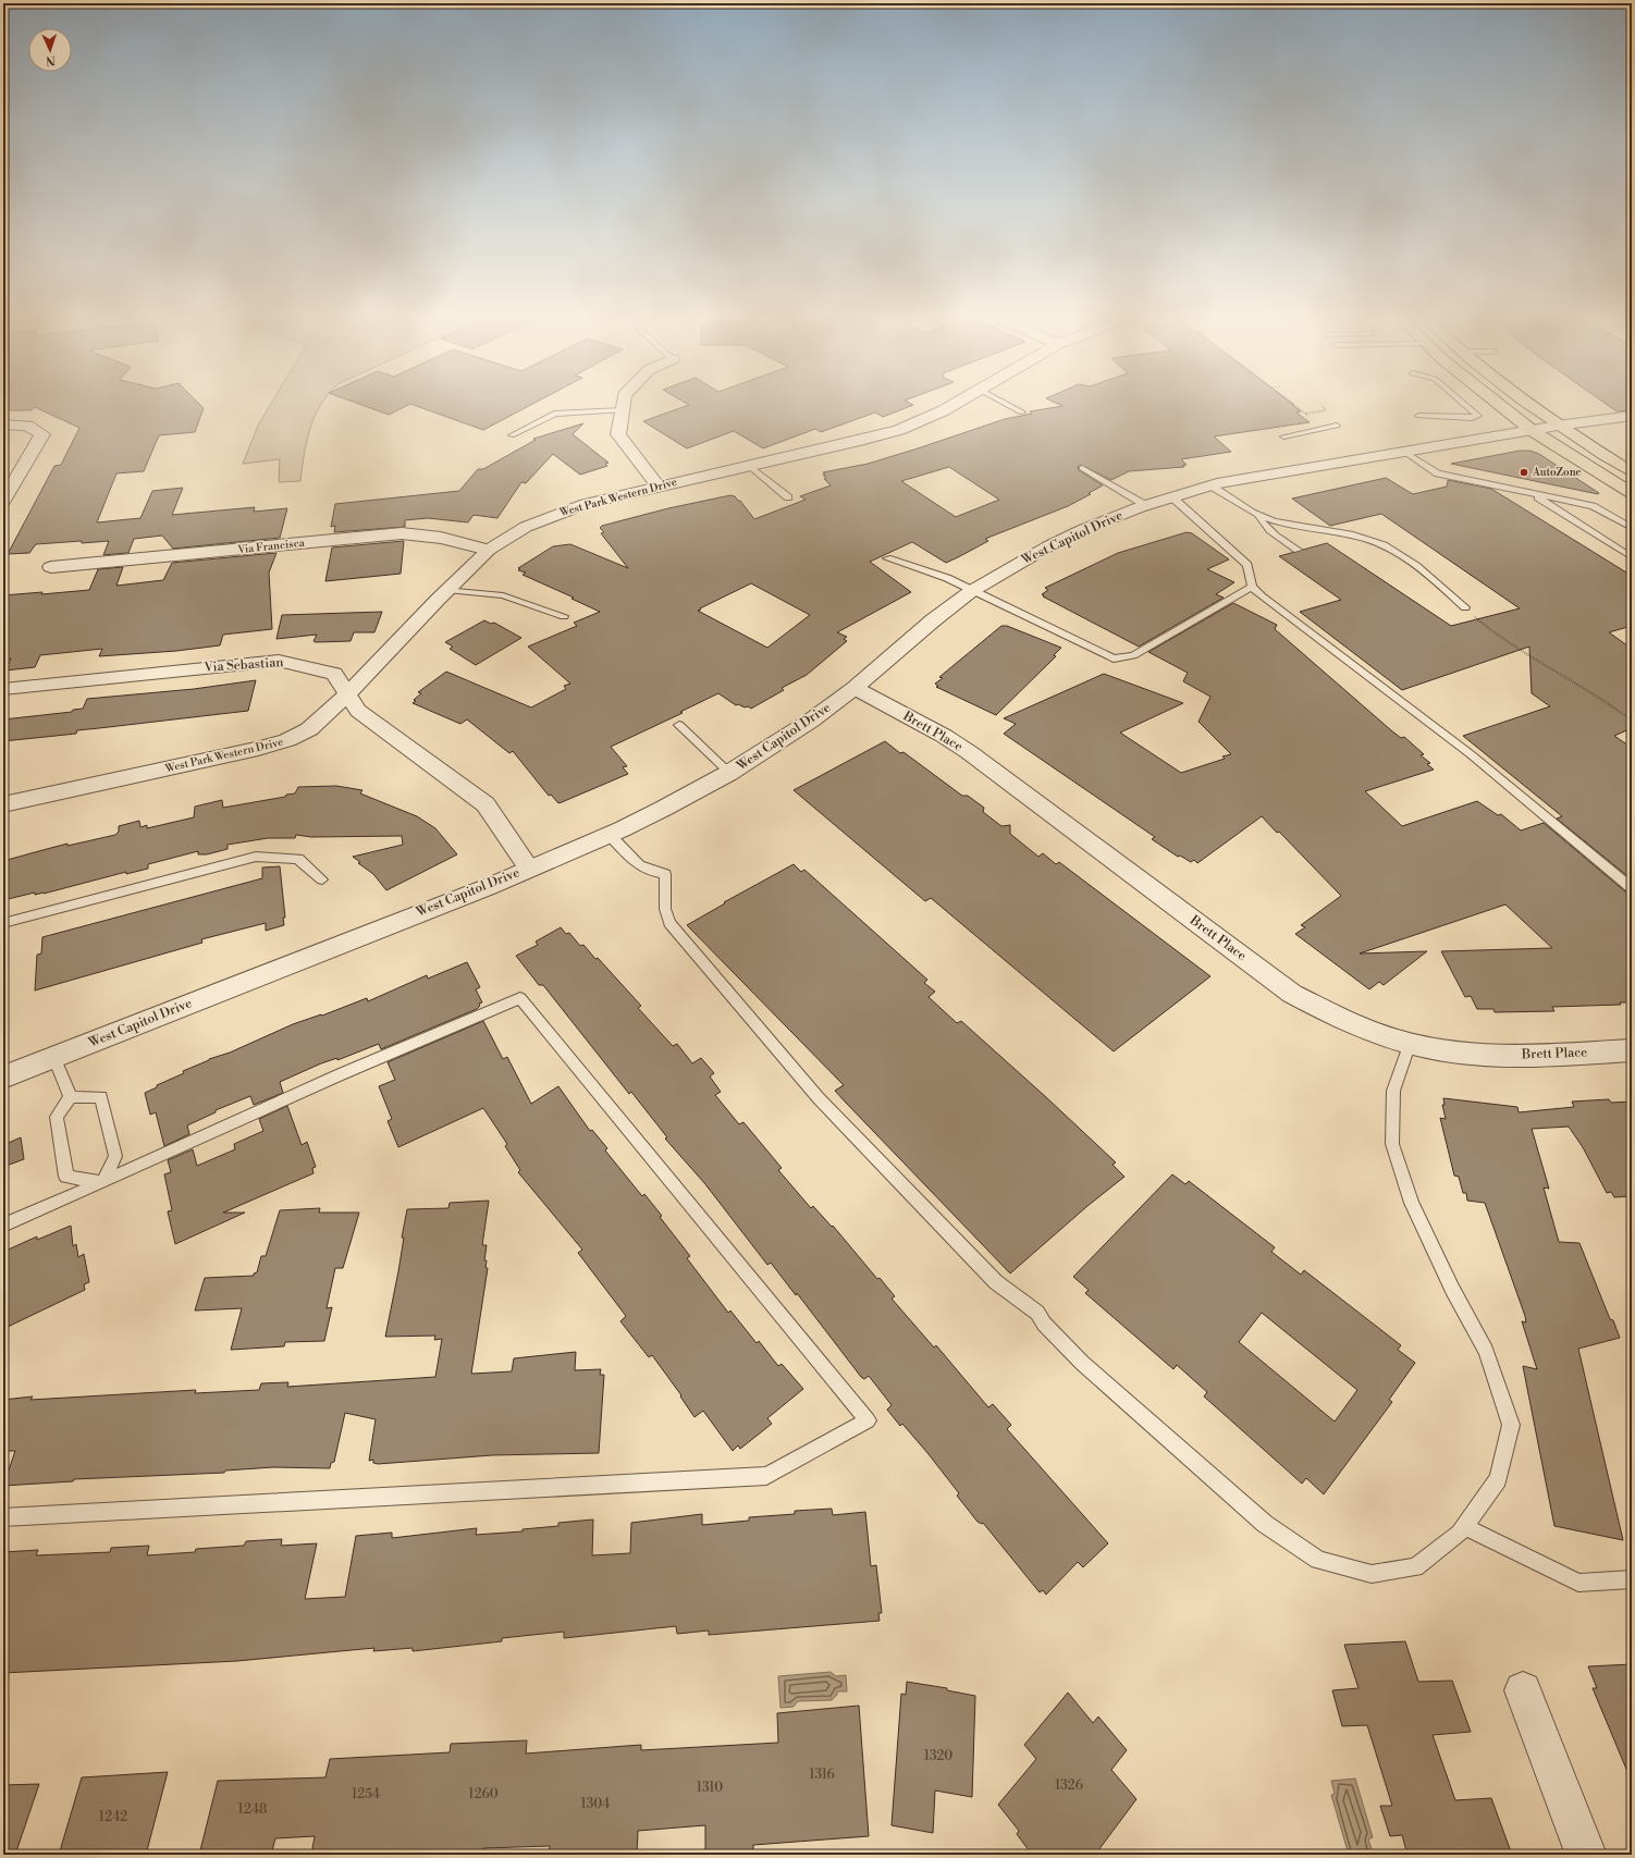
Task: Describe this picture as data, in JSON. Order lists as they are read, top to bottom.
{
  "streets": {
    "street": [
      "West Park Western Drive",
      "West Capitol Drive",
      "Via Francisca",
      "Via Sebastian",
      "Brett Place"
    ]
  },
  "crossings": [
    ["West Park Western Drive", "Via Francisca"],
    ["West Park Western Drive", "Via Sebastian"],
    ["West Capitol Drive", "Via Sebastian"],
    ["West Capitol Drive", "Brett Place"]
  ],
  "places": ["AutoZone"],
  "house_numbers": [
    "1320",
    "1316",
    "1326",
    "1310",
    "1254",
    "1260",
    "1304",
    "1248",
    "1242"
  ],
  "north": "bottom"
}
